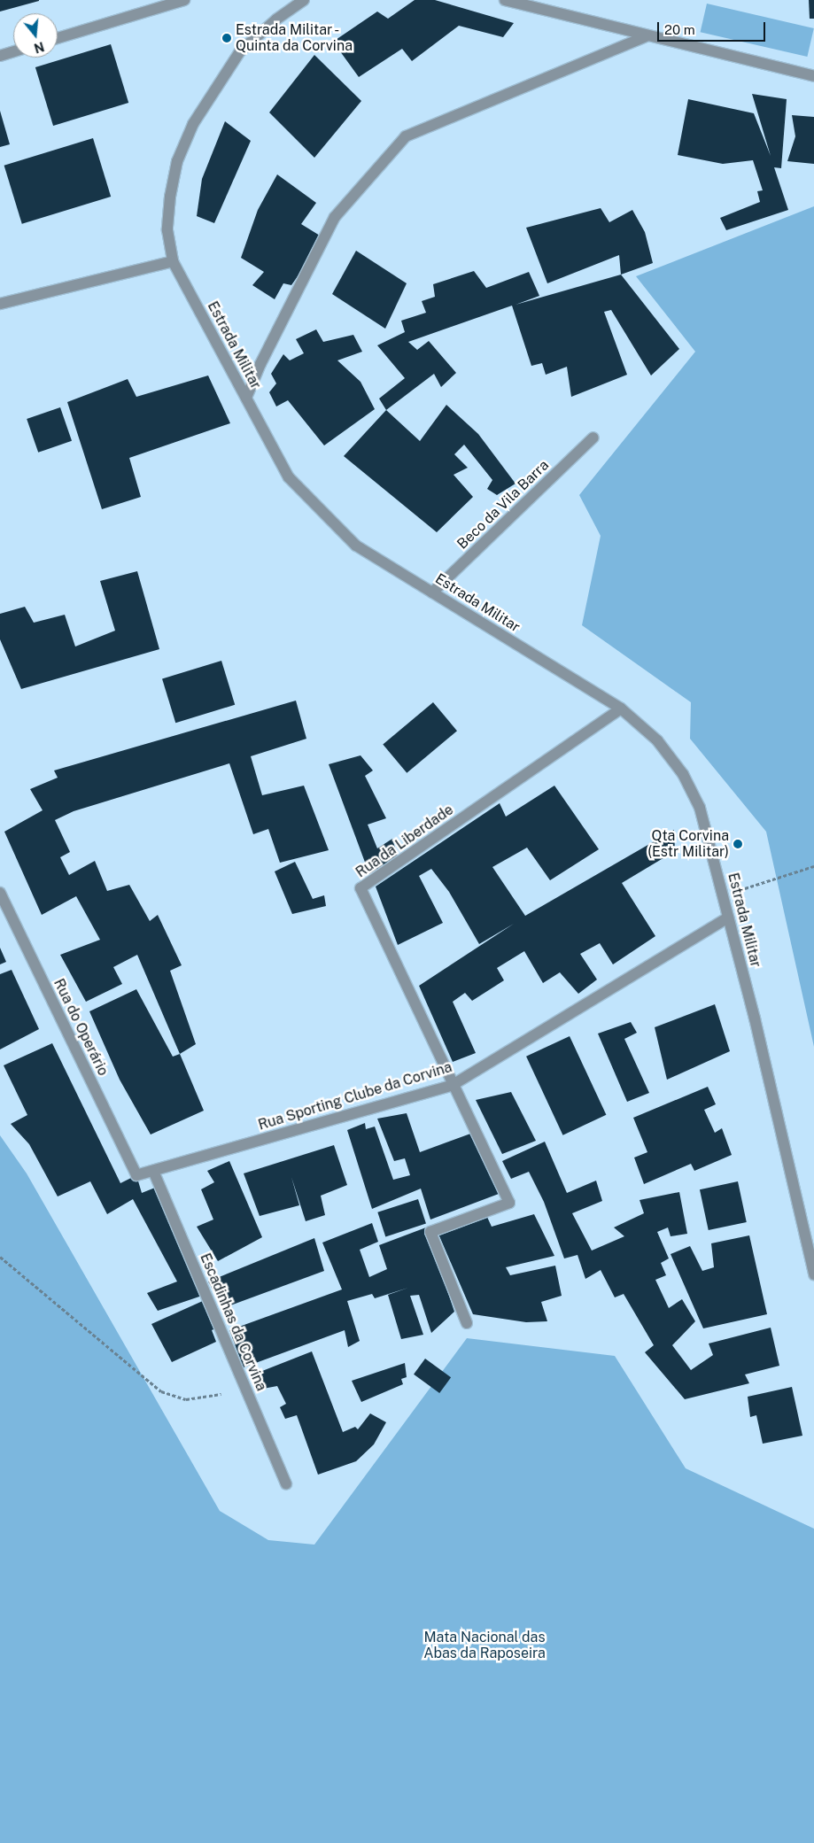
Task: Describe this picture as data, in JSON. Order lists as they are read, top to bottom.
{
  "streets": {
    "street": [
      "Estrada Militar",
      "Beco da Vila Barra",
      "Rua da Liberdade",
      "Rua do Operário",
      "Rua Sporting Clube da Corvina",
      "Escadinhas da Corvina"
    ]
  },
  "crossings": [
    ["Estrada Militar", "Beco da Vila Barra"],
    ["Estrada Militar", "Rua da Liberdade"],
    ["Estrada Militar", "Rua Sporting Clube da Corvina"],
    ["Rua da Liberdade", "Rua Sporting Clube da Corvina"],
    ["Rua do Operário", "Rua Sporting Clube da Corvina"],
    ["Rua Sporting Clube da Corvina", "Escadinhas da Corvina"]
  ],
  "parks": ["Mata Nacional das Abas da Raposeira"],
  "places": ["Estrada Militar - Quinta da Corvina", "Qta Corvina (Estr Militar)"],
  "scale_bar": "20 m",
  "north": "bottom"
}
